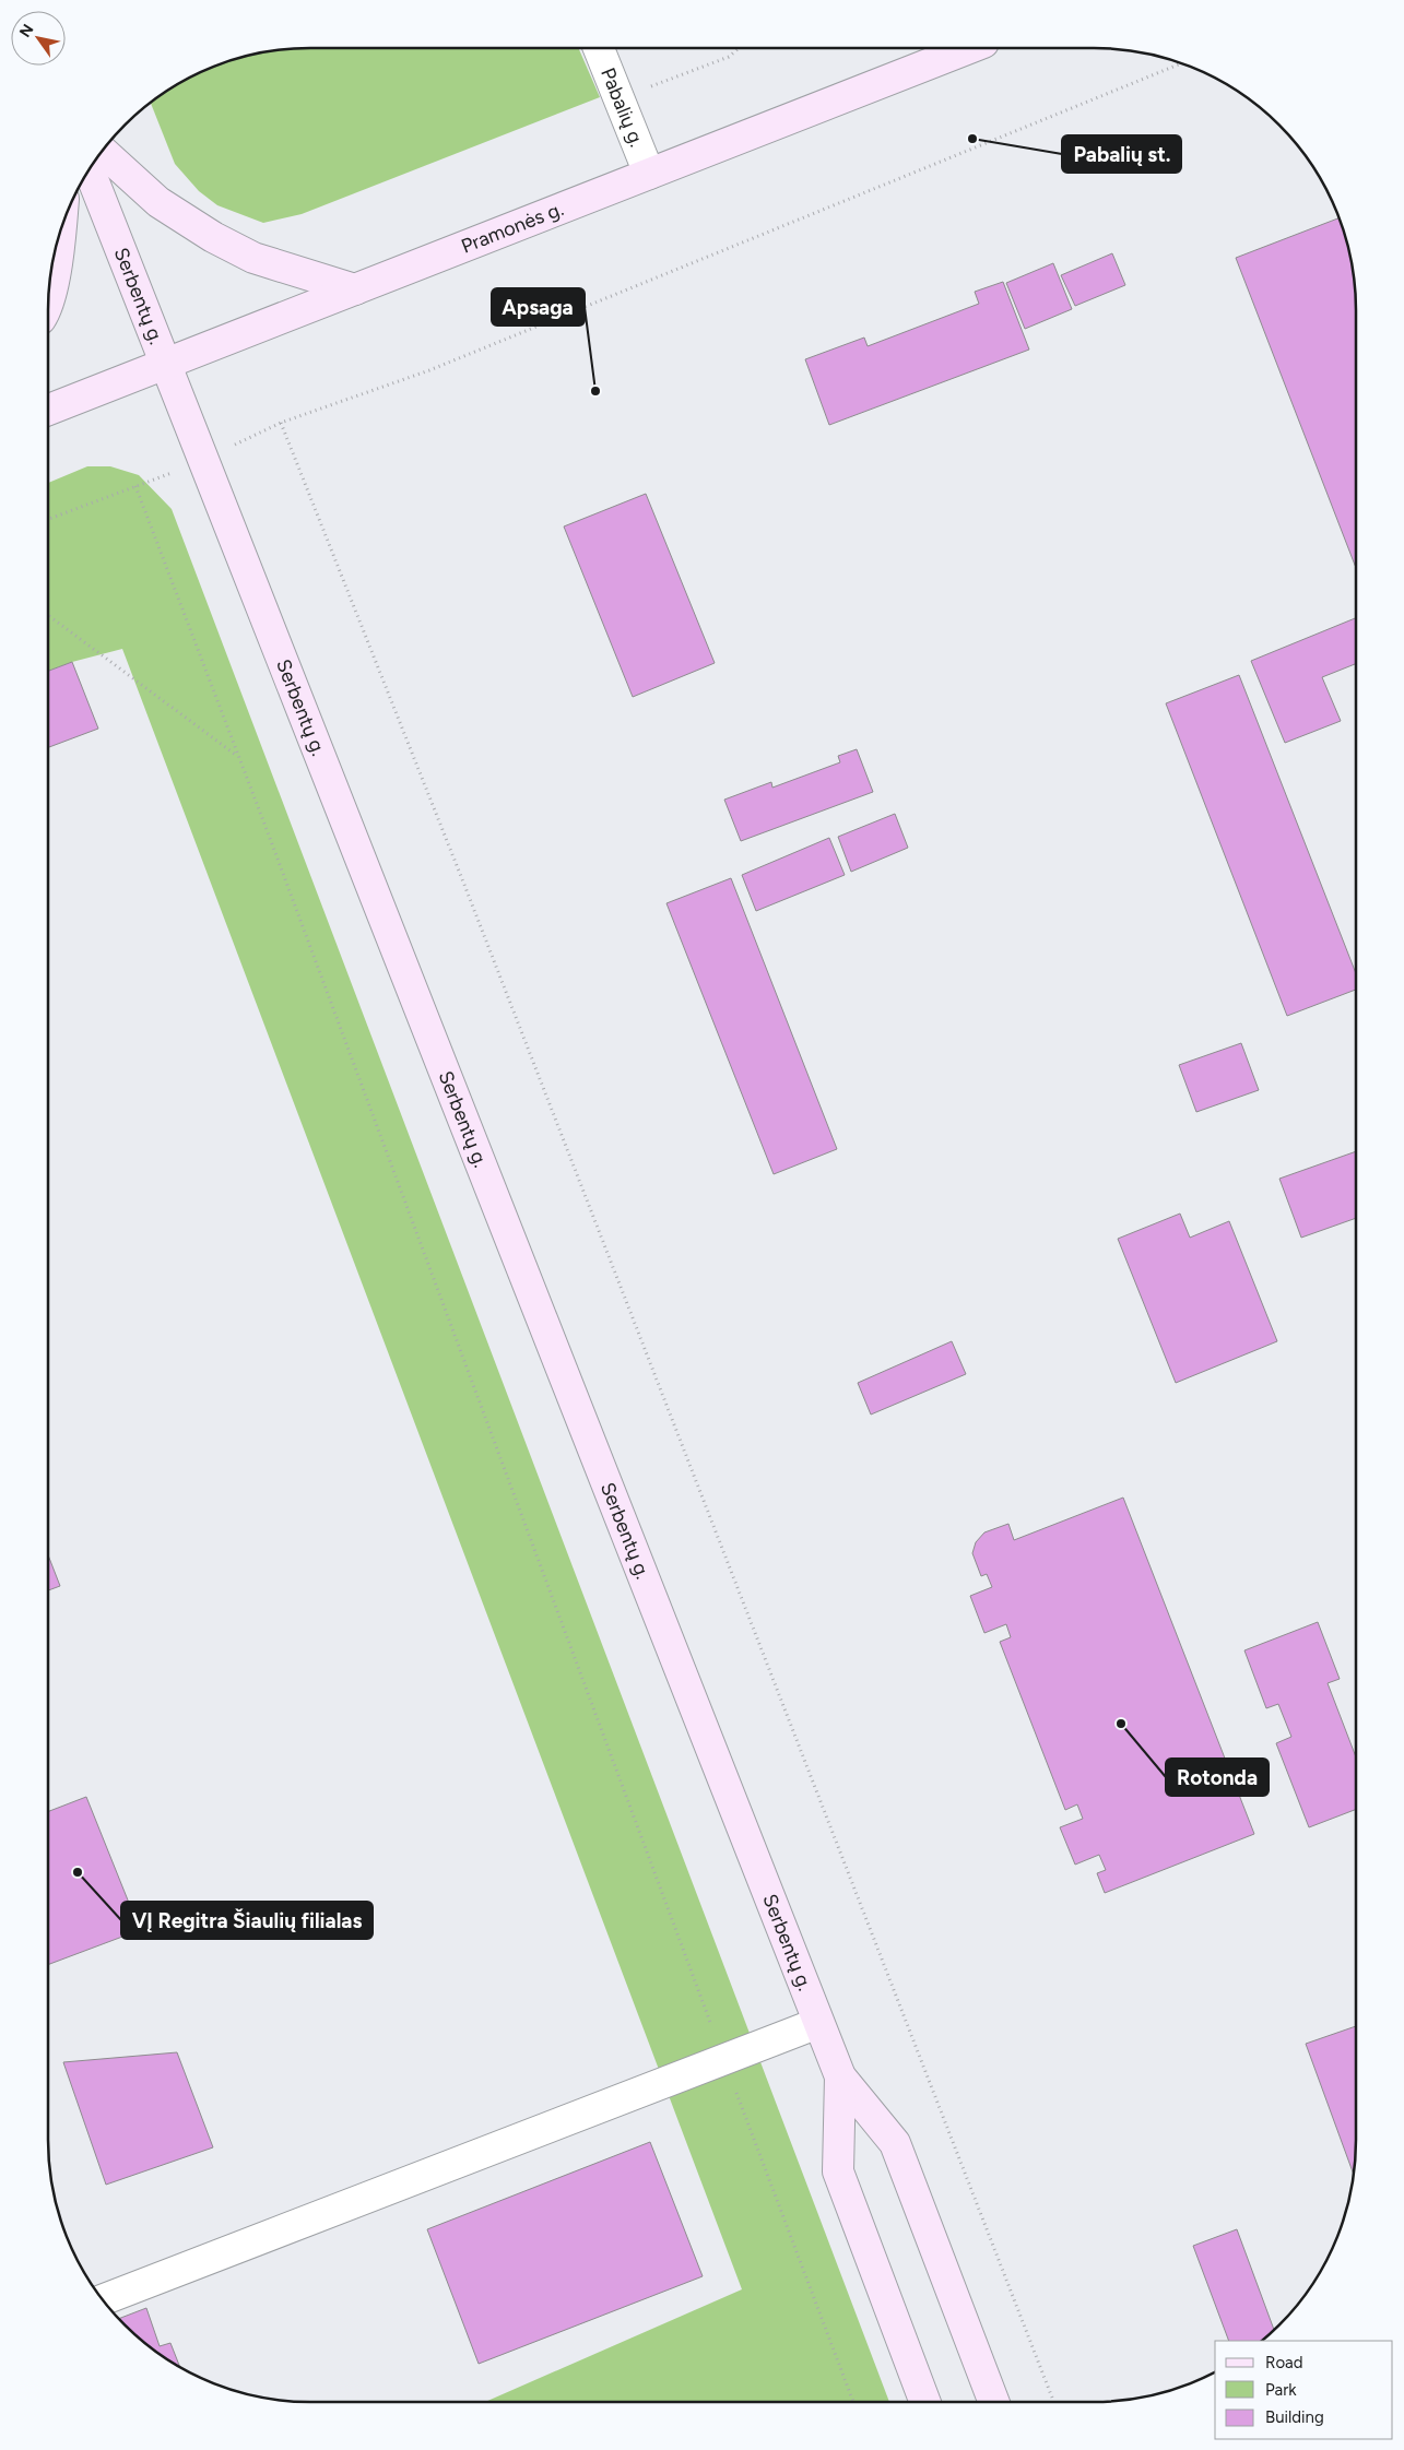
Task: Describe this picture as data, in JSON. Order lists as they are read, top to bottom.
{
  "streets": {
    "main road": ["Pramonės g.", "Serbentų g."],
    "street": ["Pabalių g."]
  },
  "crossings": [
    ["Pabalių g.", "Pramonės g."],
    ["Pramonės g.", "Serbentų g."]
  ],
  "places": [
    "Pabalių st.",
    "Apsaga",
    "Rotonda",
    "VĮ Regitra Šiaulių filialas"
  ],
  "legend": ["Road", "Park", "Building"],
  "north": "top left"
}
